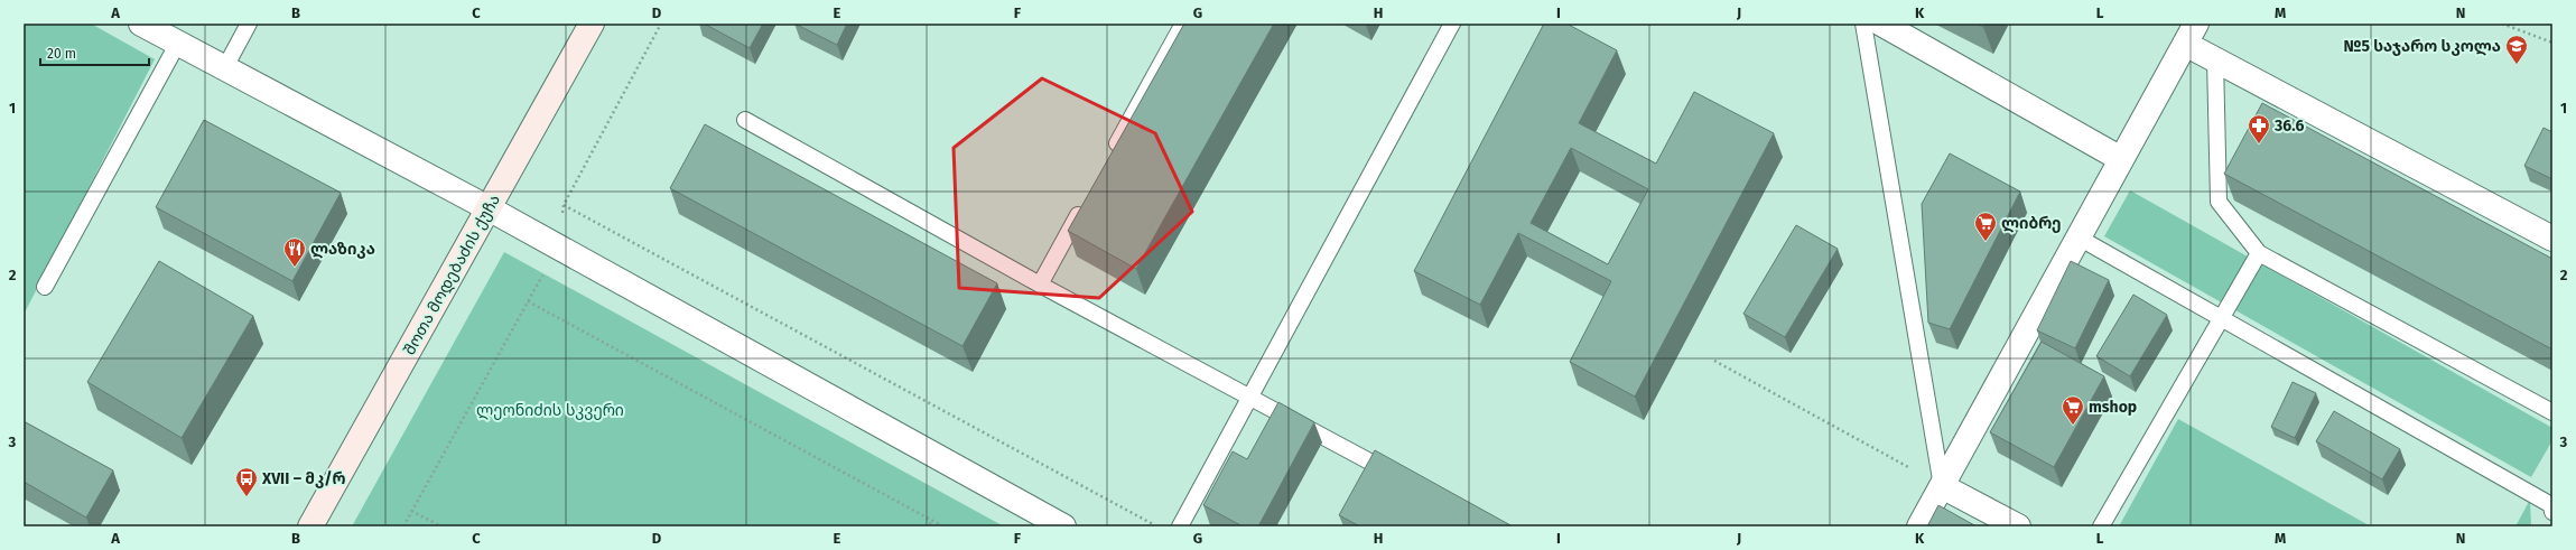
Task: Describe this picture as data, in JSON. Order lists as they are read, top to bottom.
{
  "streets": {
    "main road": ["შოთა მოდებაძის ქუჩა"]
  },
  "parks": ["ლეონიძის სკვერი"],
  "places": {
    "school or university": ["№5 საჯარო სკოლა"],
    "pharmacy": ["36.6"],
    "supermarket": ["ლიბრე", "mshop"],
    "restaurant": ["ლაზიკა"],
    "bus stop": ["XVII – მკ/რ"]
  },
  "scale_bar": "20 m",
  "grid": {
    "columns": [
      "A",
      "B",
      "C",
      "D",
      "E",
      "F",
      "G",
      "H",
      "I",
      "J",
      "K",
      "L",
      "M",
      "N"
    ],
    "rows": ["1", "2", "3"]
  }
}
